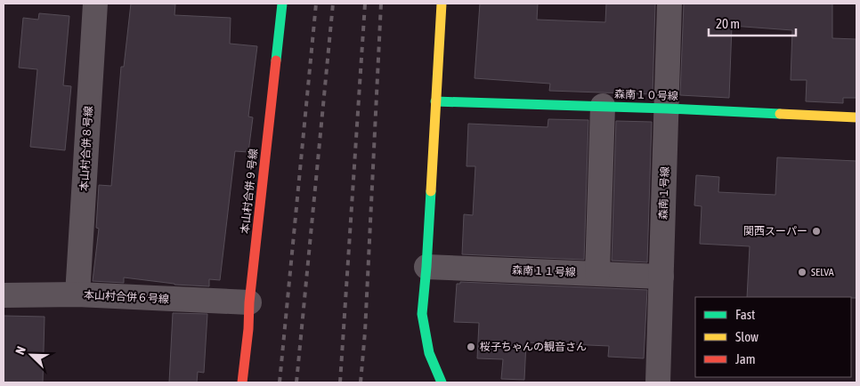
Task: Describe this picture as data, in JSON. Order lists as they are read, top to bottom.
{
  "streets": {
    "street": [
      "森南１０号線",
      "本山村合併８号線",
      "本山村合併９号線",
      "森南１号線",
      "森南１１号線",
      "本山村合併６号線"
    ]
  },
  "crossings": [
    ["森南１０号線", "森南１号線"],
    ["本山村合併８号線", "本山村合併６号線"],
    ["本山村合併９号線", "本山村合併６号線"],
    ["森南１号線", "森南１１号線"]
  ],
  "places": ["関西スーパー", "SELVA", "桜子ちゃんの観音さん"],
  "legend": ["Fast", "Slow", "Jam"],
  "scale_bar": "20 m",
  "north": "top left"
}
